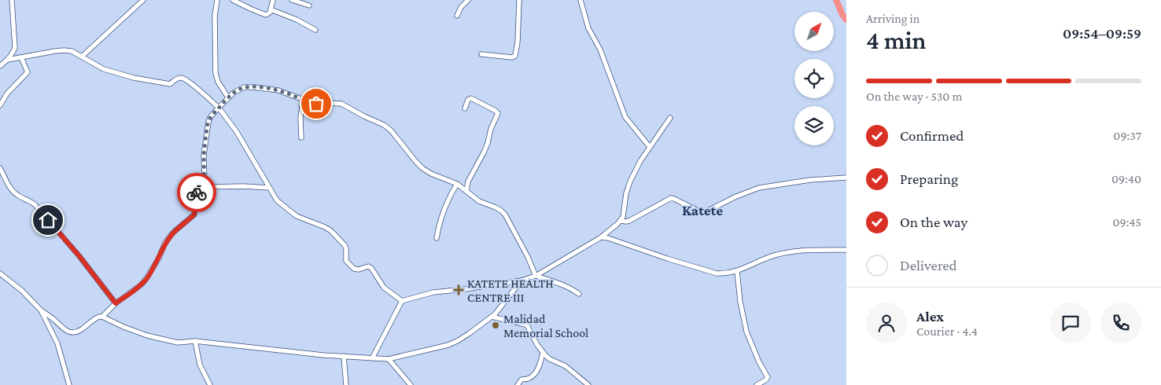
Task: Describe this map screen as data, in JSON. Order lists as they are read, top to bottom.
{
  "districts": ["Katete"],
  "places": {
    "health": ["KATETE HEALTH CENTRE III"],
    "other": ["Malidad Memorial School"]
  },
  "north": "top right",
  "page": {
    "heading": ["4 min", "Arriving in", "09:54–09:59"],
    "panel": ["Alex", "Courier · 4.4"],
    "bar": "On the way · 530 m",
    "list": [
      ["Confirmed", "09:37"],
      ["Preparing", "09:40"],
      ["On the way", "09:45"],
      "Delivered"
    ]
  }
}
